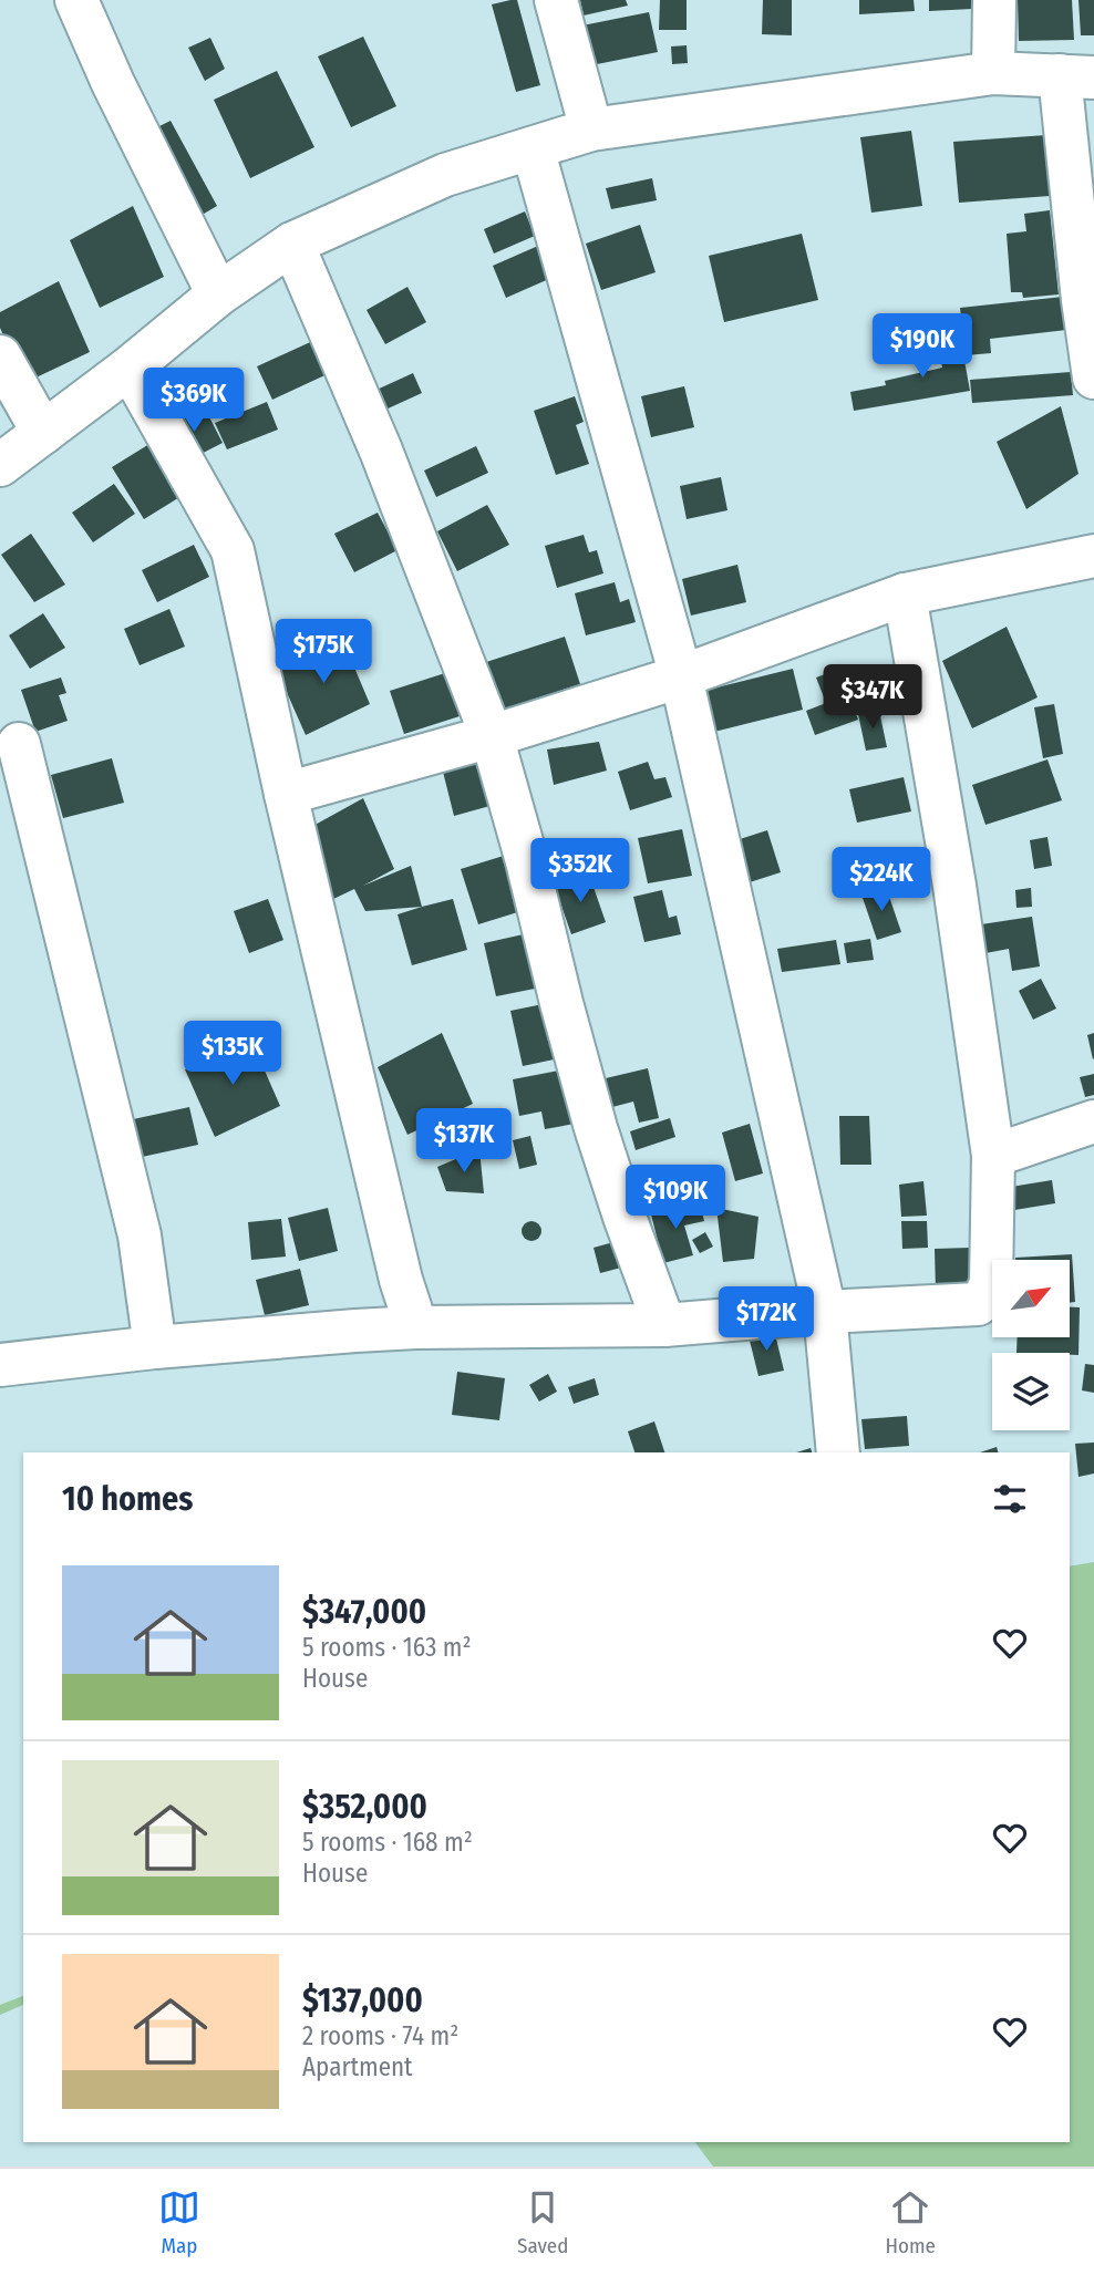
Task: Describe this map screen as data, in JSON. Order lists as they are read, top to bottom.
{
  "north": "top right",
  "page": {
    "price": [
      "$190K",
      "$369K",
      "$175K",
      "$347K",
      "$352K",
      "$224K",
      "$135K",
      "$137K",
      "$109K",
      "$172K"
    ],
    "heading": "10 homes",
    "list": [
      {
        "name": "$347,000",
        "note": "5 rooms · 163 m² · House"
      },
      {
        "name": "$352,000",
        "note": "5 rooms · 168 m² · House"
      },
      {
        "name": "$137,000",
        "note": "2 rooms · 74 m² · Apartment"
      }
    ],
    "tabs": ["Map", "Saved", "Home"]
  }
}
